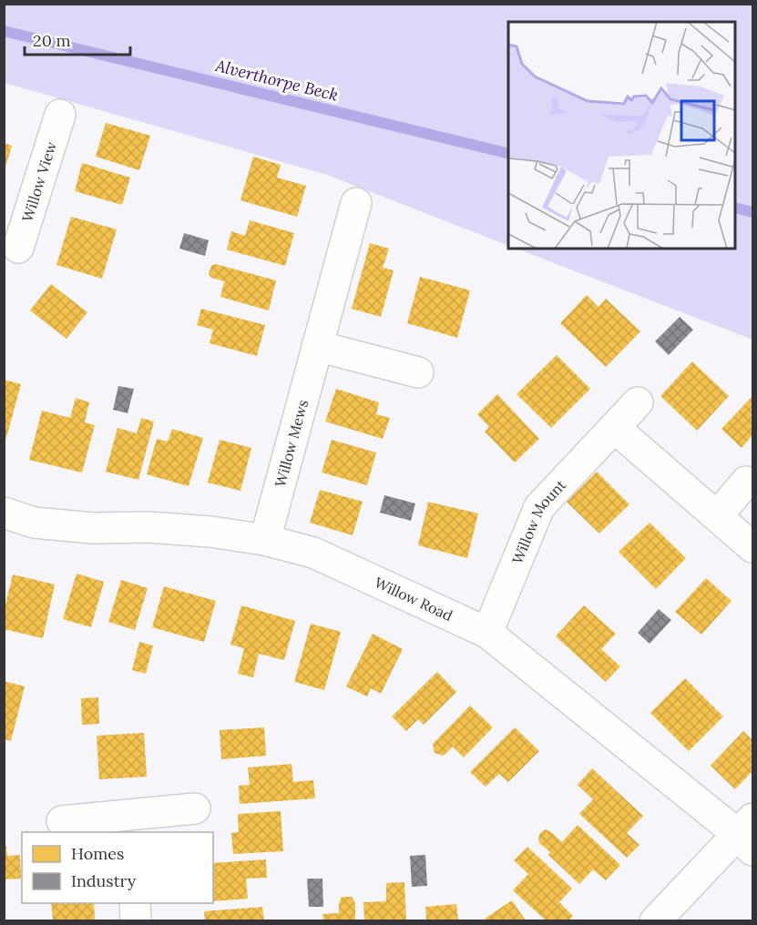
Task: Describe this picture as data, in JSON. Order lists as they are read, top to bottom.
{
  "streets": {
    "street": [
      "Willow View",
      "Willow Mews",
      "Willow Mount",
      "Willow Road"
    ]
  },
  "crossings": [
    ["Willow Mews", "Willow Road"],
    ["Willow Mount", "Willow Road"]
  ],
  "water": ["Alverthorpe Beck"],
  "legend": ["Homes", "Industry"],
  "scale_bar": "20 m"
}
